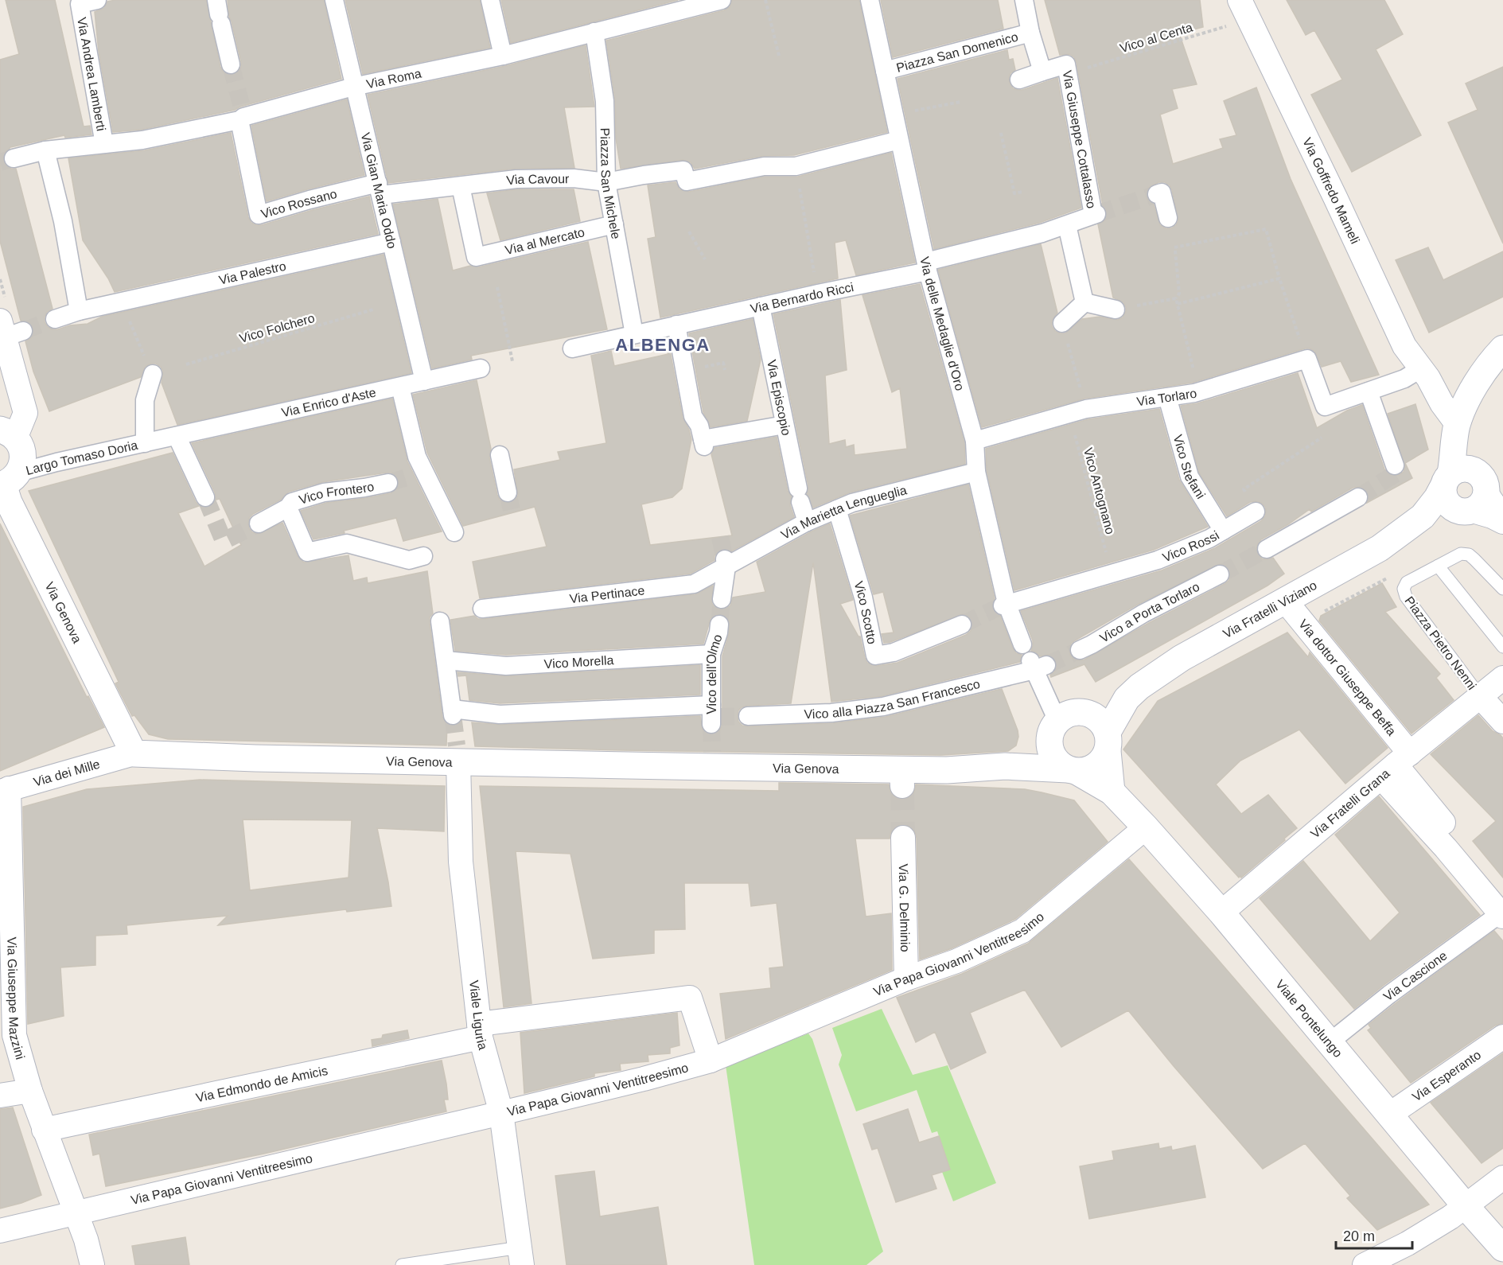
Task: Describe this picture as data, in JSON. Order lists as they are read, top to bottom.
{
  "streets": {
    "main road": ["Via Fratelli Viziano", "Via Genova", "Viale Pontelungo"],
    "street": [
      "Piazza San Domenico",
      "Via Andrea Lamberti",
      "Via Roma",
      "Via Giuseppe Cottalasso",
      "Via Cavour",
      "Piazza San Michele",
      "Via Gian Maria Oddo",
      "Via Goffredo Mameli",
      "Vico Rossano",
      "Via al Mercato",
      "Via Palestro",
      "Via Bernardo Ricci",
      "Via delle Medaglie d'Oro",
      "Via Episcopio",
      "Via Torlaro",
      "Via Enrico d'Aste",
      "Largo Tomaso Doria",
      "Vico Stefani",
      "Vico Frontero",
      "Via Marietta Lengueglia",
      "Vico Rossi",
      "Via Pertinace",
      "Vico a Porta Torlaro",
      "Vico Scotto",
      "Piazza Pietro Nenni",
      "Vico Morella",
      "Vico dell'Olmo",
      "Via dottor Giuseppe Beffa",
      "Vico alla Piazza San Francesco",
      "Via dei Mille",
      "Via Fratelli Grana",
      "Via G. Delminio",
      "Via Papa Giovanni Ventitreesimo",
      "Via Cascione",
      "Via Giuseppe Mazzini",
      "Viale Liguria",
      "Via Esperanto",
      "Via Edmondo de Amicis"
    ],
    "path": ["Vico al Centa", "Vico Folchero", "Vico Antognano"]
  },
  "crossings": [
    ["Vico al Centa", "Via Giuseppe Cottalasso"],
    ["Vico al Centa", "Via Goffredo Mameli"],
    ["Piazza San Domenico", "Via delle Medaglie d'Oro"],
    ["Via Andrea Lamberti", "Via Roma"],
    ["Via Roma", "Piazza San Michele"],
    ["Via Roma", "Via Gian Maria Oddo"],
    ["Via Roma", "Vico Rossano"],
    ["Via Giuseppe Cottalasso", "Via Bernardo Ricci"],
    ["Via Cavour", "Piazza San Michele"],
    ["Via Cavour", "Via Gian Maria Oddo"],
    ["Via Cavour", "Vico Rossano"],
    ["Via Cavour", "Via al Mercato"],
    ["Via Cavour", "Via delle Medaglie d'Oro"],
    ["Piazza San Michele", "Via al Mercato"],
    ["Via Gian Maria Oddo", "Vico Rossano"],
    ["Via Gian Maria Oddo", "Via Palestro"],
    ["Via Gian Maria Oddo", "Via Enrico d'Aste"],
    ["Via Bernardo Ricci", "Via delle Medaglie d'Oro"],
    ["Via Bernardo Ricci", "Via Episcopio"],
    ["Via delle Medaglie d'Oro", "Via Torlaro"],
    ["Via delle Medaglie d'Oro", "Via Marietta Lengueglia"],
    ["Via delle Medaglie d'Oro", "Vico Rossi"],
    ["Via Episcopio", "Via Marietta Lengueglia"],
    ["Via Torlaro", "Vico Stefani"],
    ["Via Torlaro", "Vico Antognano"],
    ["Via Enrico d'Aste", "Largo Tomaso Doria"],
    ["Largo Tomaso Doria", "Via Genova"],
    ["Vico Stefani", "Vico Rossi"],
    ["Vico Antognano", "Vico Rossi"],
    ["Via Marietta Lengueglia", "Via Pertinace"],
    ["Via Marietta Lengueglia", "Vico Scotto"],
    ["Via Fratelli Viziano", "Via Genova"],
    ["Via Fratelli Viziano", "Via dottor Giuseppe Beffa"],
    ["Via Fratelli Viziano", "Vico alla Piazza San Francesco"],
    ["Via Fratelli Viziano", "Viale Pontelungo"],
    ["Via Genova", "Vico alla Piazza San Francesco"],
    ["Via Genova", "Via dei Mille"],
    ["Via Genova", "Viale Liguria"],
    ["Via Genova", "Viale Pontelungo"],
    ["Piazza Pietro Nenni", "Via Fratelli Grana"],
    ["Vico Morella", "Vico dell'Olmo"],
    ["Via dottor Giuseppe Beffa", "Via Fratelli Grana"],
    ["Via dottor Giuseppe Beffa", "Via Cascione"],
    ["Vico alla Piazza San Francesco", "Viale Pontelungo"],
    ["Via dei Mille", "Via Giuseppe Mazzini"],
    ["Via Fratelli Grana", "Viale Pontelungo"],
    ["Via G. Delminio", "Via Papa Giovanni Ventitreesimo"],
    ["Via Papa Giovanni Ventitreesimo", "Viale Liguria"],
    ["Via Papa Giovanni Ventitreesimo", "Viale Pontelungo"],
    ["Via Papa Giovanni Ventitreesimo", "Via Edmondo de Amicis"],
    ["Via Cascione", "Viale Pontelungo"],
    ["Via Giuseppe Mazzini", "Via Edmondo de Amicis"],
    ["Viale Liguria", "Via Edmondo de Amicis"],
    ["Viale Pontelungo", "Via Esperanto"]
  ],
  "districts": ["ALBENGA"],
  "scale_bar": "20 m"
}
